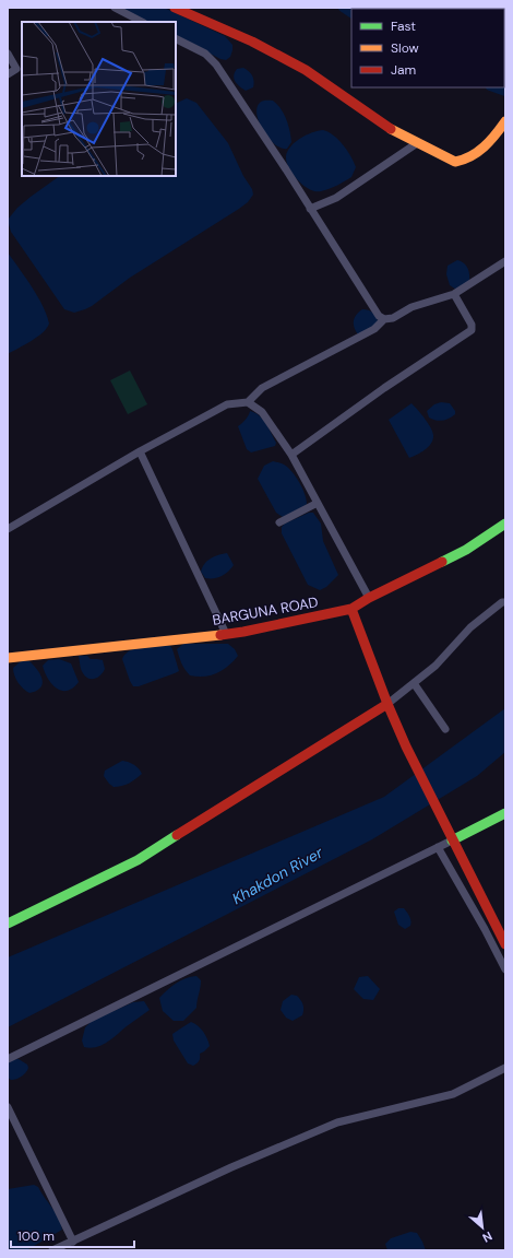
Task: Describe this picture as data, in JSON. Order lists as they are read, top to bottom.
{
  "streets": {
    "main road": ["BARGUNA ROAD"]
  },
  "water": ["Khakdon River"],
  "legend": ["Fast", "Slow", "Jam"],
  "scale_bar": "100 m",
  "north": "bottom right"
}
